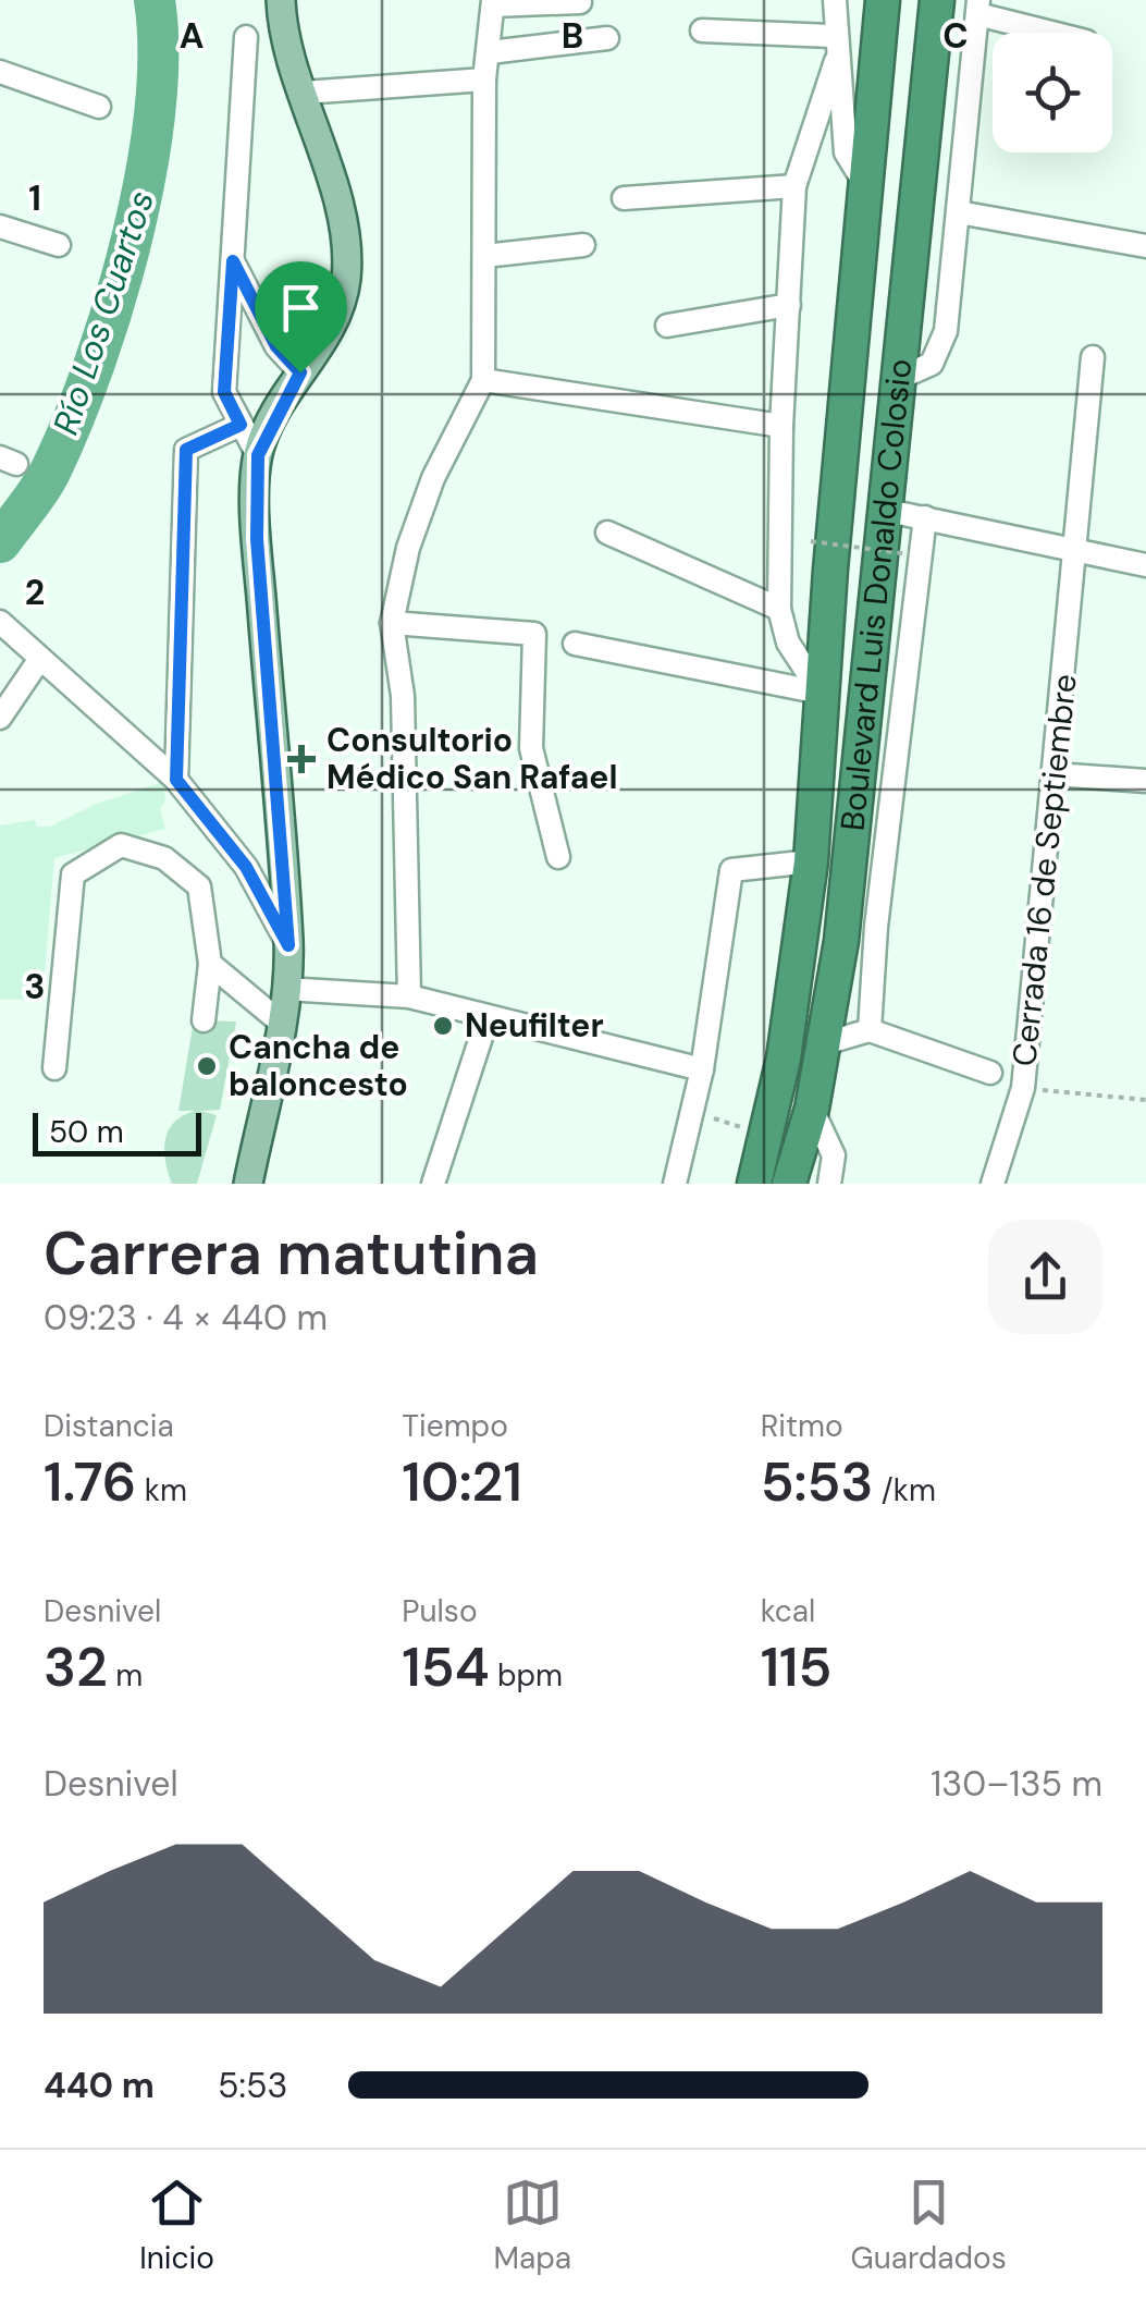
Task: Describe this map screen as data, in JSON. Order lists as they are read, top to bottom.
{
  "streets": {
    "highway": ["Boulevard Luis Donaldo Colosio"],
    "street": ["Cerrada 16 de Septiembre"]
  },
  "water": ["Río Los Cuartos"],
  "places": {
    "health": ["Consultorio Médico San Rafael"],
    "other": ["Neufilter", "Cancha de baloncesto"]
  },
  "scale_bar": "50 m",
  "page": {
    "scale": "50 m",
    "heading": ["Carrera matutina", "09:23 · 4 × 440 m"],
    "stats": [
      ["Distancia", "1.76 km"],
      ["Tiempo", "10:21"],
      ["Ritmo", "5:53 /km"],
      ["Desnivel", "32 m"],
      ["Pulso", "154 bpm"],
      ["kcal", "115"]
    ],
    "chart": ["Desnivel", "130–135 m"],
    "list": [
      {
        "name": "440 m",
        "note": "5:53"
      }
    ],
    "tabs": ["Inicio", "Mapa", "Guardados"]
  },
  "grid": {
    "columns": ["A", "B", "C"],
    "rows": ["1", "2", "3"]
  }
}
